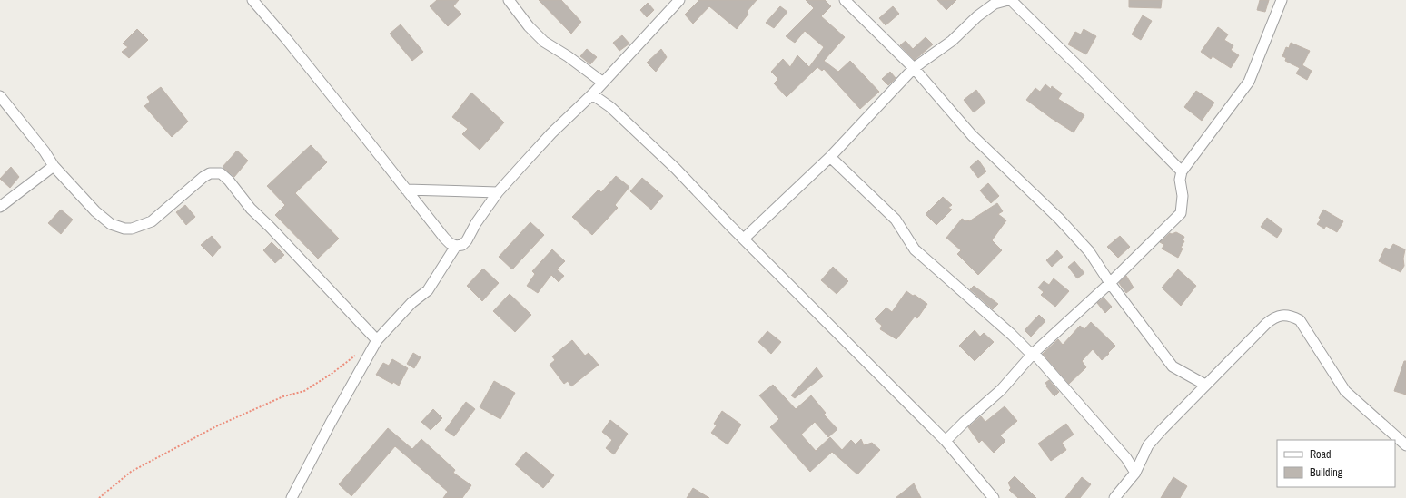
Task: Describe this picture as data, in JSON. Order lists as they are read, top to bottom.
{
  "legend": ["Road", "Building"]
}
